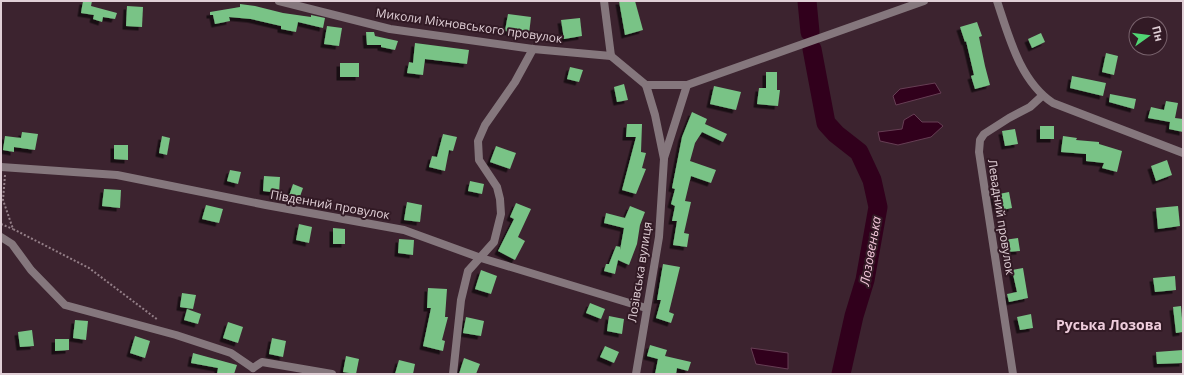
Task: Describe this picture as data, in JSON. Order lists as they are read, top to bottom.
{
  "streets": {
    "street": [
      "Миколи Міхновського провулок",
      "Південний провулок",
      "Левадний провулок",
      "Лозівська вулиця"
    ]
  },
  "crossings": [
    ["Південний провулок", "Лозівська вулиця"]
  ],
  "districts": ["Руська Лозова"],
  "water": ["Лозовенька"],
  "north": "right"
}
